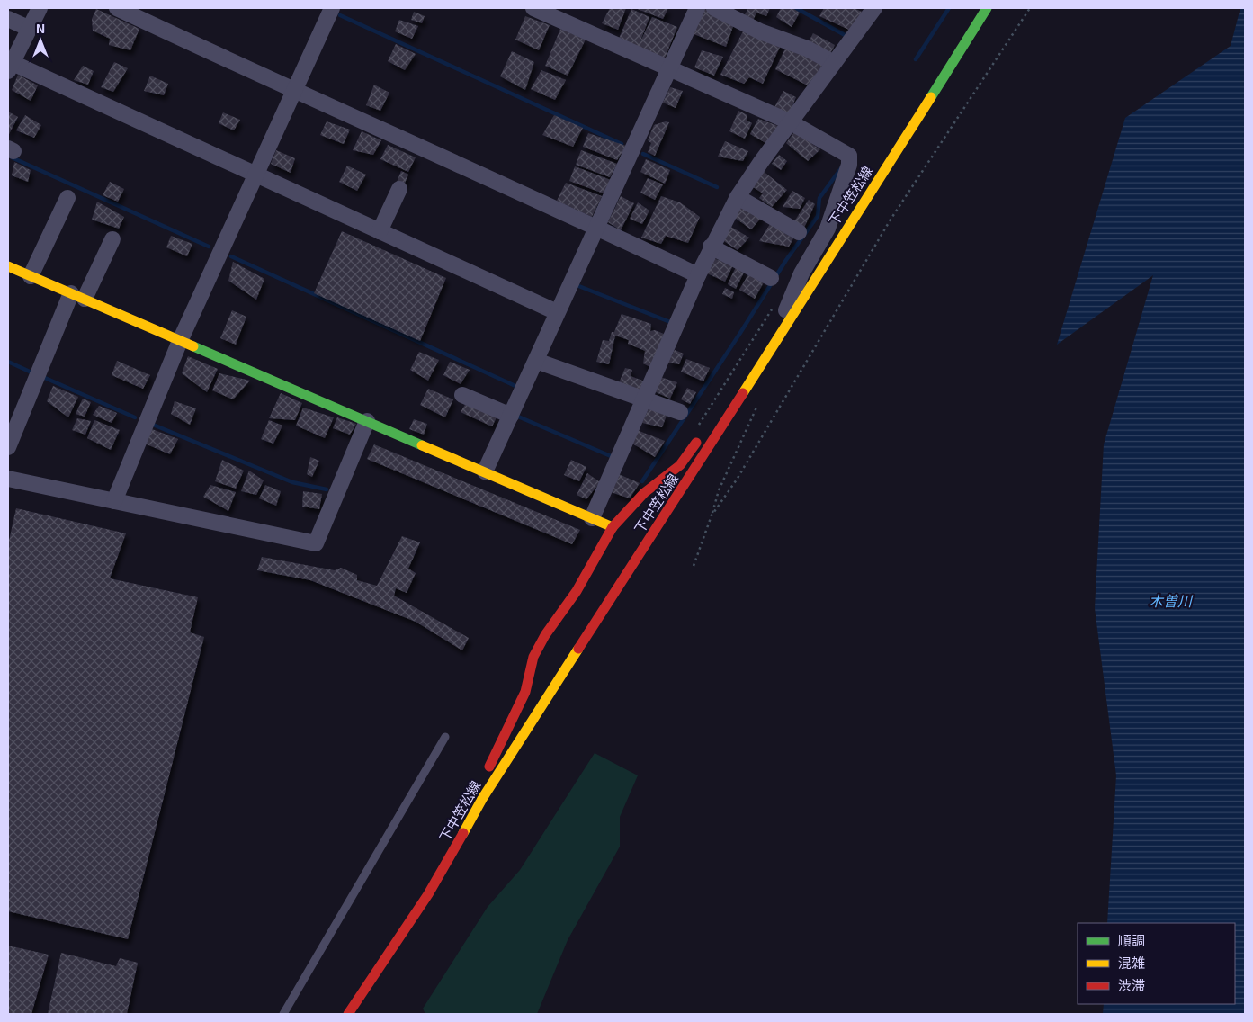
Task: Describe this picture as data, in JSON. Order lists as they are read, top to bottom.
{
  "streets": {
    "main road": ["下中笠松線"]
  },
  "water": ["木曽川"],
  "legend": ["順調", "混雑", "渋滞"],
  "north": "top"
}
